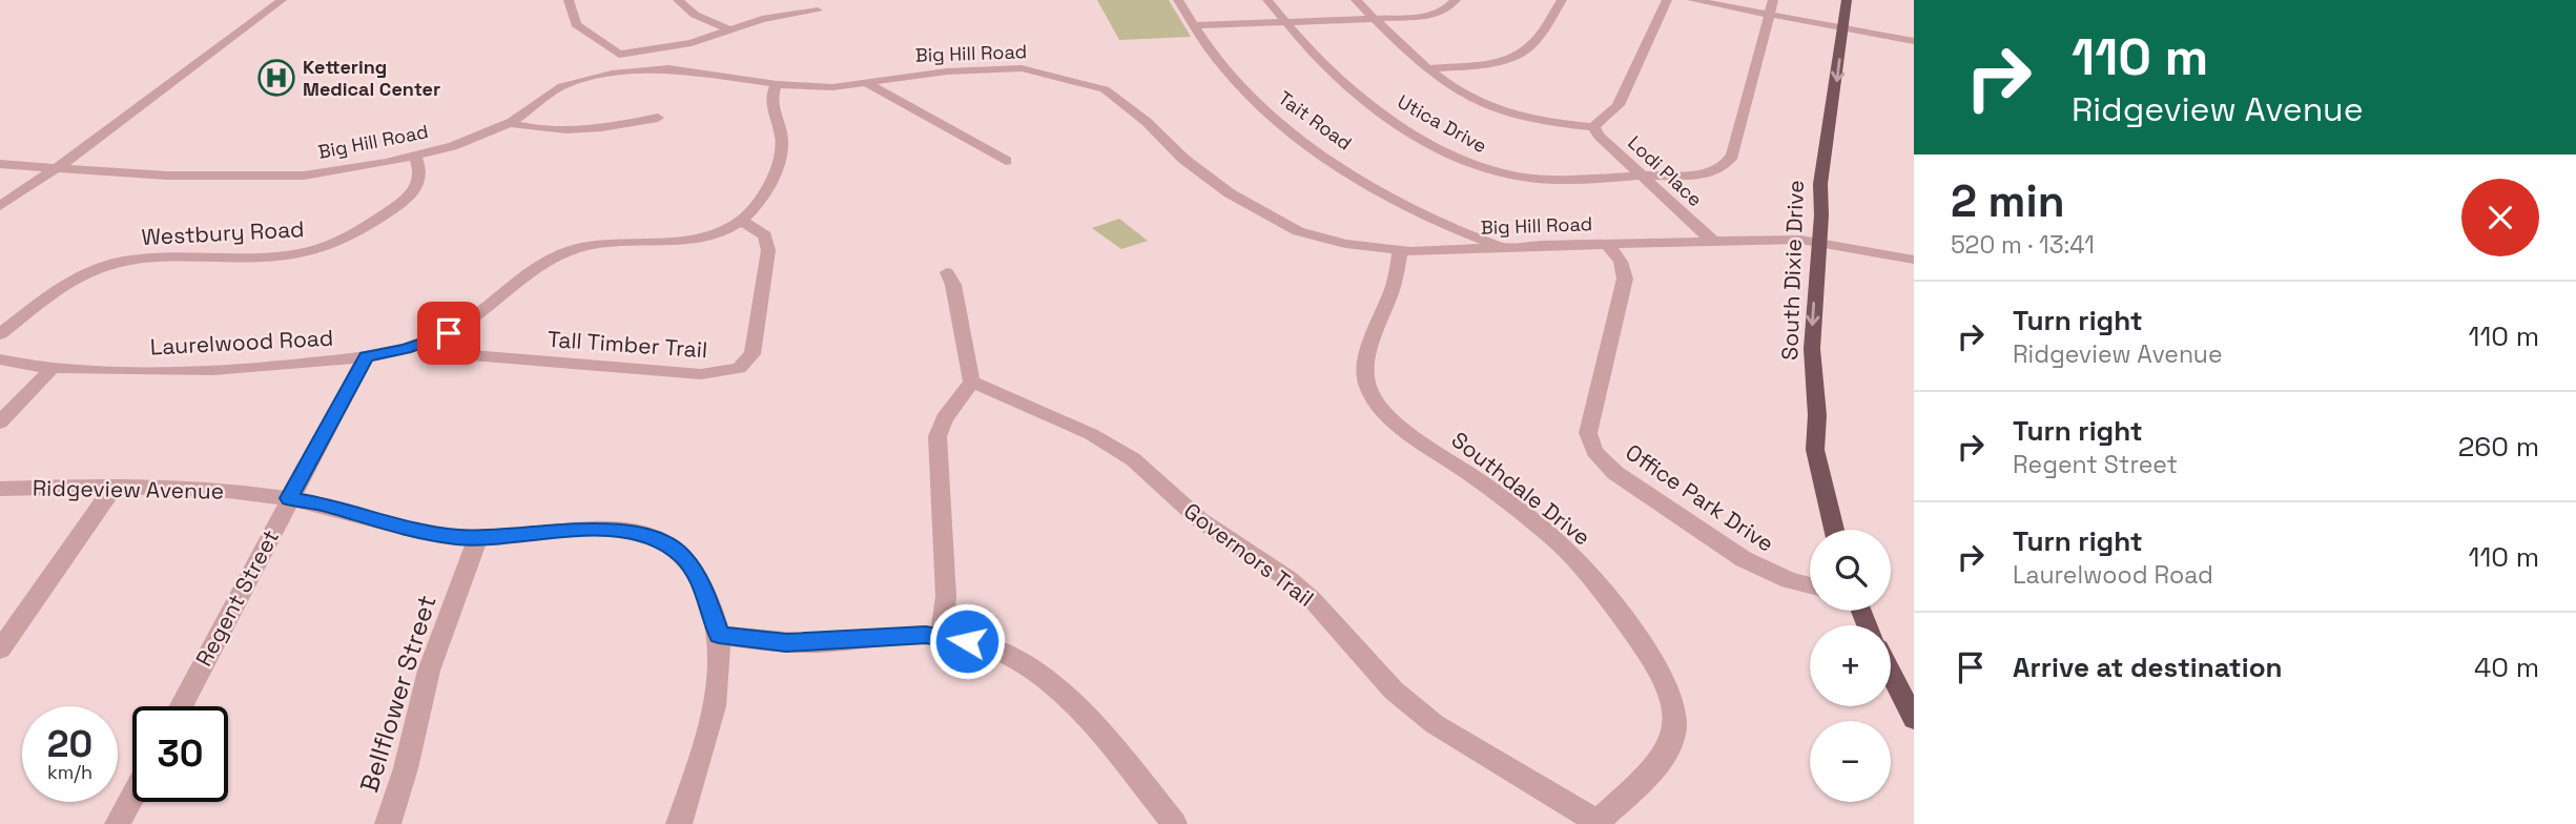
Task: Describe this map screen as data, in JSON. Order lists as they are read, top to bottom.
{
  "streets": {
    "main road": ["South Dixie Drive"],
    "street": [
      "Big Hill Road",
      "Tait Road",
      "Utica Drive",
      "Lodi Place",
      "Westbury Road",
      "Laurelwood Road",
      "Tall Timber Trail",
      "Southdale Drive",
      "Ridgeview Avenue",
      "Office Park Drive",
      "Governors Trail",
      "Regent Street",
      "Bellflower Street"
    ]
  },
  "crossings": [
    ["Big Hill Road", "Tait Road"],
    ["Big Hill Road", "Lodi Place"],
    ["Big Hill Road", "Westbury Road"],
    ["Big Hill Road", "South Dixie Drive"],
    ["Big Hill Road", "Laurelwood Road"],
    ["Big Hill Road", "Southdale Drive"],
    ["Big Hill Road", "Office Park Drive"],
    ["Utica Drive", "Lodi Place"],
    ["Laurelwood Road", "Tall Timber Trail"],
    ["Laurelwood Road", "Regent Street"],
    ["Southdale Drive", "Governors Trail"],
    ["Ridgeview Avenue", "Regent Street"],
    ["Ridgeview Avenue", "Bellflower Street"]
  ],
  "one_way": ["South Dixie Drive"],
  "places": {
    "hospital": ["Kettering Medical Center"]
  },
  "page": {
    "turn": ["110 m", "Ridgeview Avenue"],
    "heading": ["2 min", "520 m · 13:41"],
    "list": [
      {
        "name": "Turn right",
        "note": "Ridgeview Avenue",
        "value": "110 m"
      },
      {
        "name": "Turn right",
        "note": "Regent Street",
        "value": "260 m"
      },
      {
        "name": "Turn right",
        "note": "Laurelwood Road",
        "value": "110 m"
      },
      {
        "name": "Arrive at destination",
        "value": "40 m"
      }
    ],
    "map_buttons": ["+", "−"],
    "speed": "20 km/h",
    "limit": "30"
  }
}
